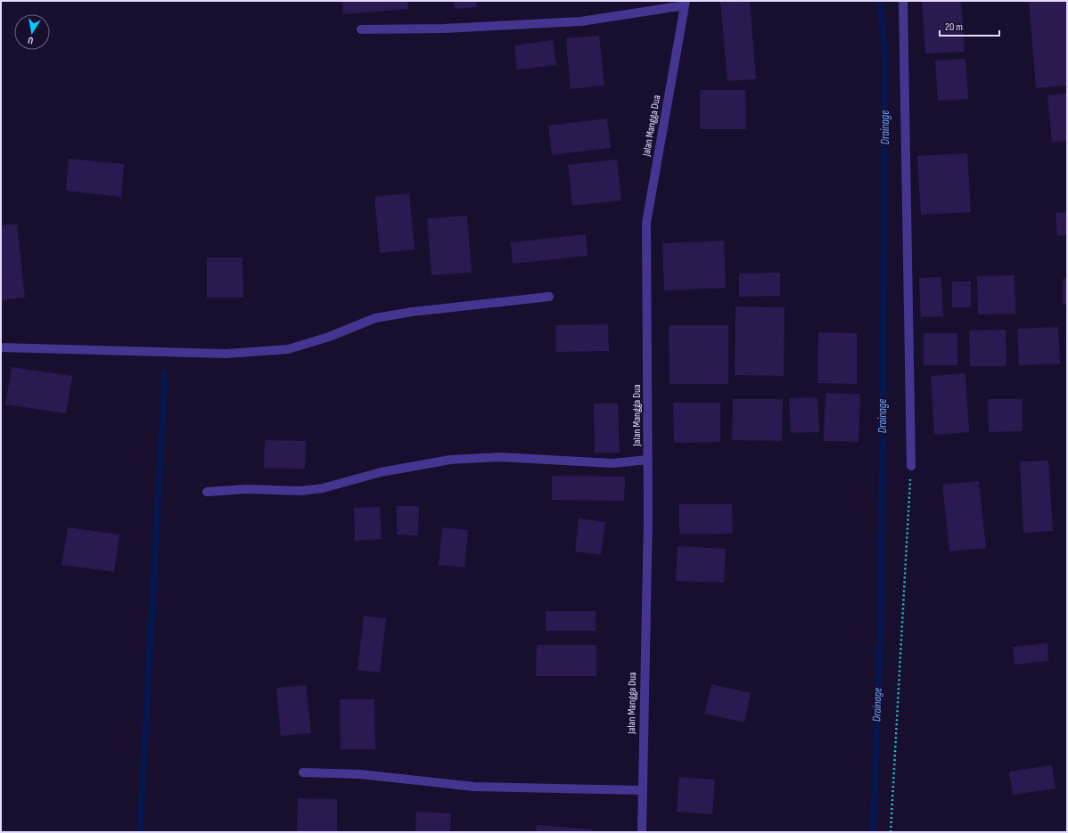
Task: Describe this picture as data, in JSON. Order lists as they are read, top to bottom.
{
  "streets": {
    "street": ["Jalan Mangga Dua"]
  },
  "water": ["Drainage"],
  "scale_bar": "20 m",
  "north": "bottom"
}
